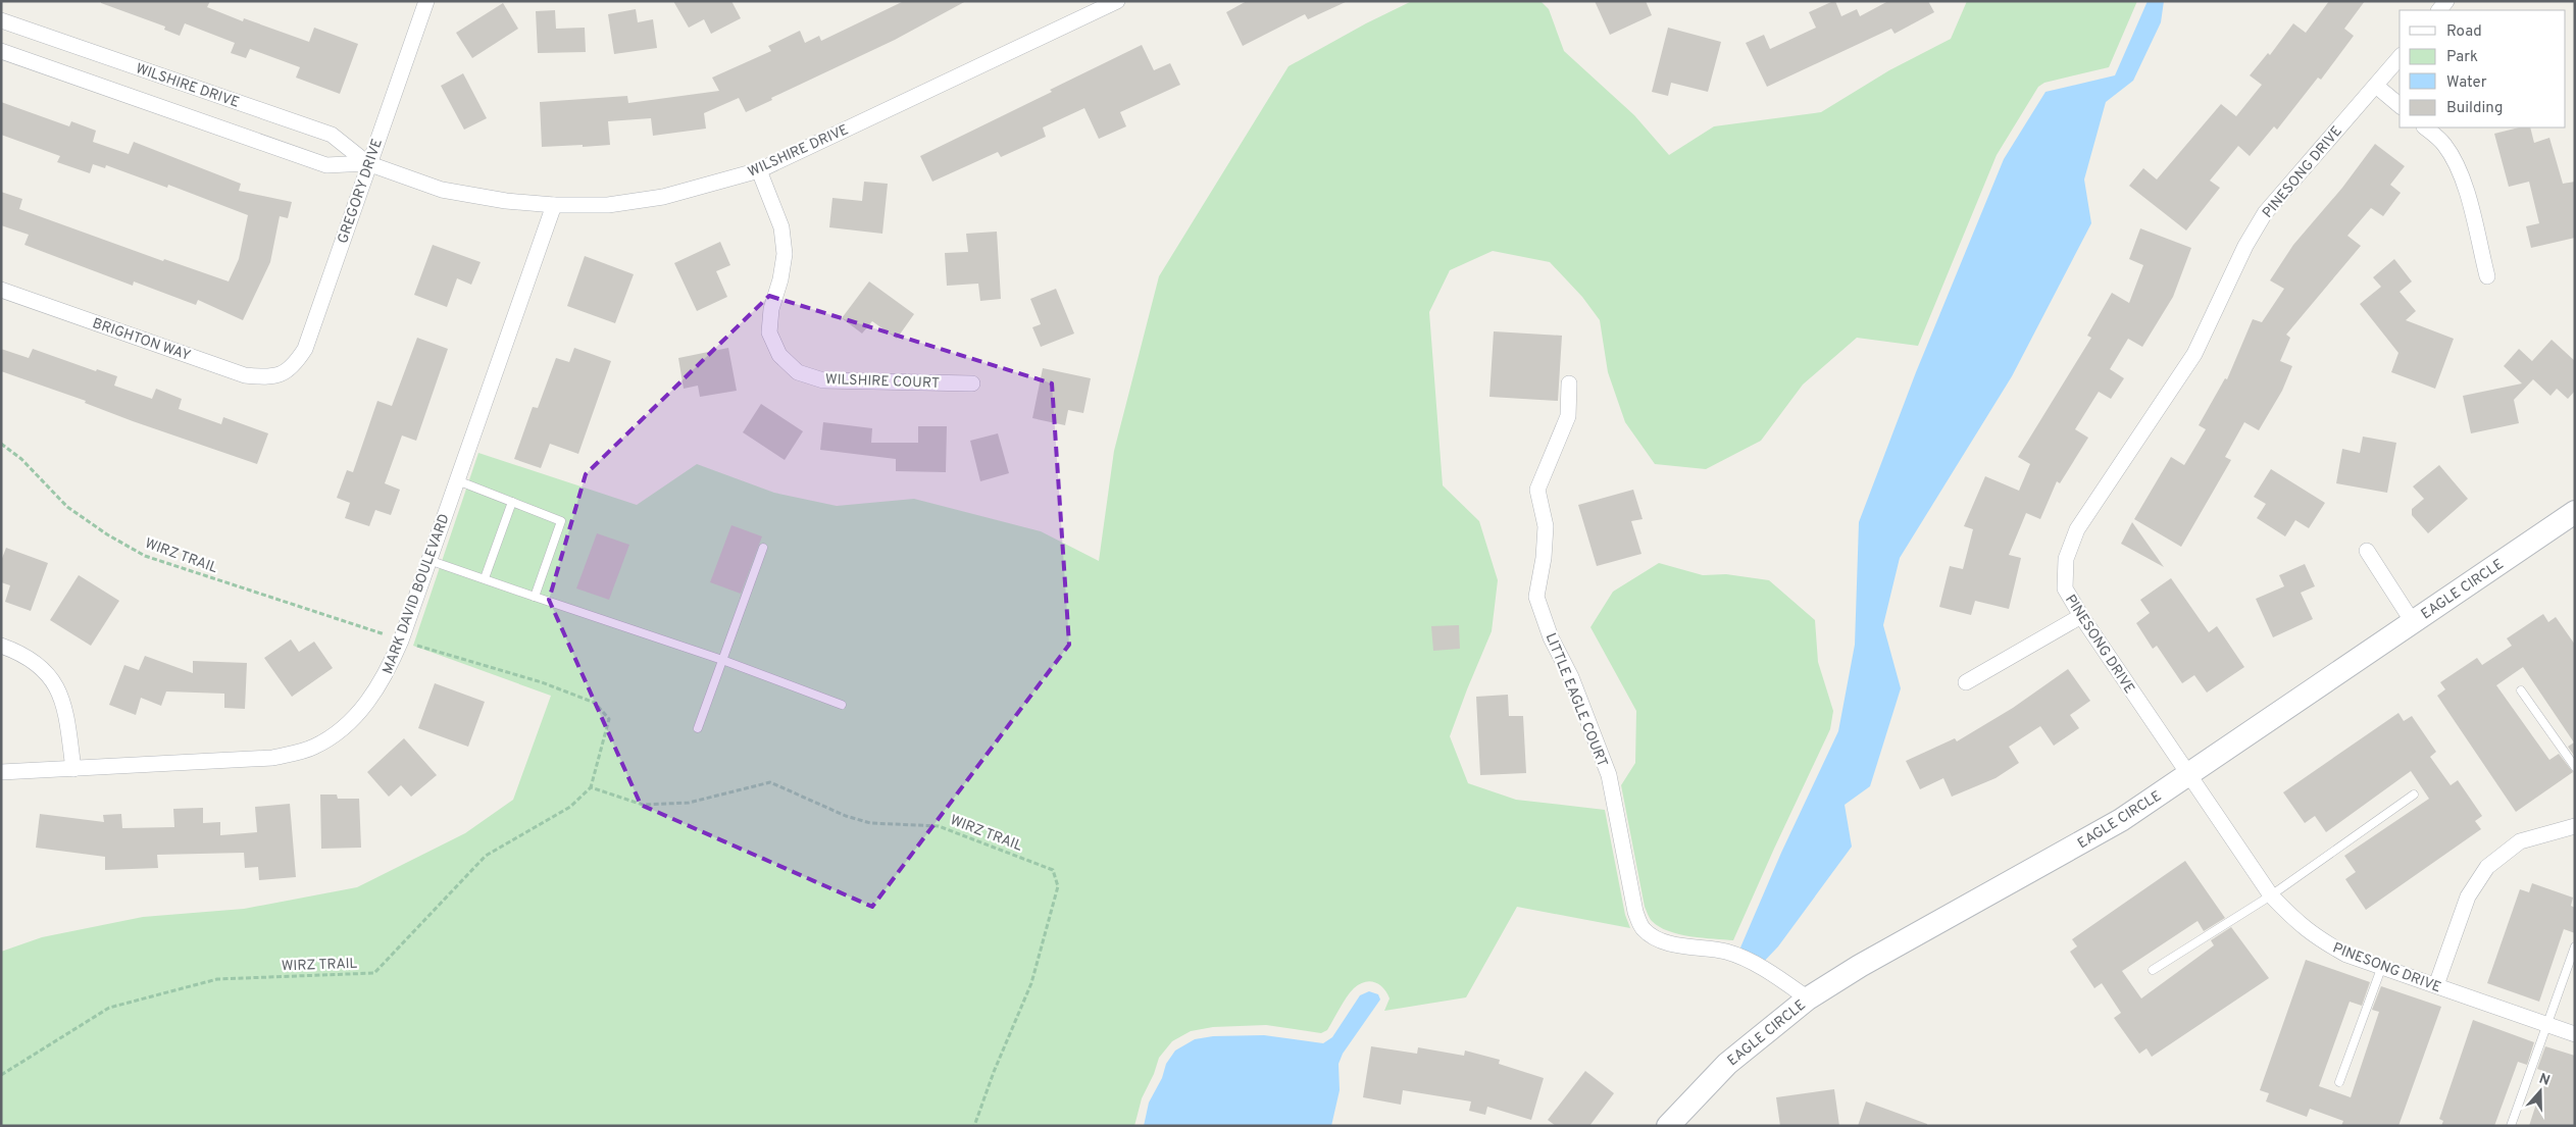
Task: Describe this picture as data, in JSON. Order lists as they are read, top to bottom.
{
  "streets": {
    "street": [
      "WILSHIRE DRIVE",
      "PINESONG DRIVE",
      "GREGORY DRIVE",
      "BRIGHTON WAY",
      "WILSHIRE COURT",
      "EAGLE CIRCLE",
      "MARK DAVID BOULEVARD",
      "LITTLE EAGLE COURT"
    ],
    "path": ["WIRZ TRAIL"]
  },
  "crossings": [
    ["WILSHIRE DRIVE", "GREGORY DRIVE"],
    ["WILSHIRE DRIVE", "WILSHIRE COURT"],
    ["WILSHIRE DRIVE", "MARK DAVID BOULEVARD"],
    ["PINESONG DRIVE", "EAGLE CIRCLE"],
    ["GREGORY DRIVE", "BRIGHTON WAY"],
    ["EAGLE CIRCLE", "LITTLE EAGLE COURT"]
  ],
  "legend": [
    "Road",
    "Park",
    "Water",
    "Building"
  ],
  "north": "top"
}
